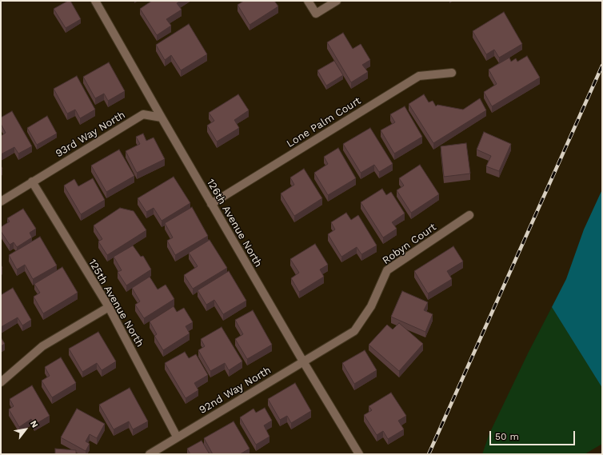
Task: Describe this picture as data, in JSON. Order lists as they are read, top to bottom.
{
  "streets": {
    "street": [
      "Lone Palm Court",
      "93rd Way North",
      "126th Avenue North",
      "Robyn Court",
      "125th Avenue North",
      "92nd Way North"
    ]
  },
  "crossings": [
    ["Lone Palm Court", "126th Avenue North"],
    ["93rd Way North", "126th Avenue North"],
    ["93rd Way North", "125th Avenue North"],
    ["126th Avenue North", "Robyn Court"],
    ["126th Avenue North", "92nd Way North"],
    ["Robyn Court", "92nd Way North"],
    ["125th Avenue North", "92nd Way North"]
  ],
  "scale_bar": "50 m",
  "north": "top right"
}
